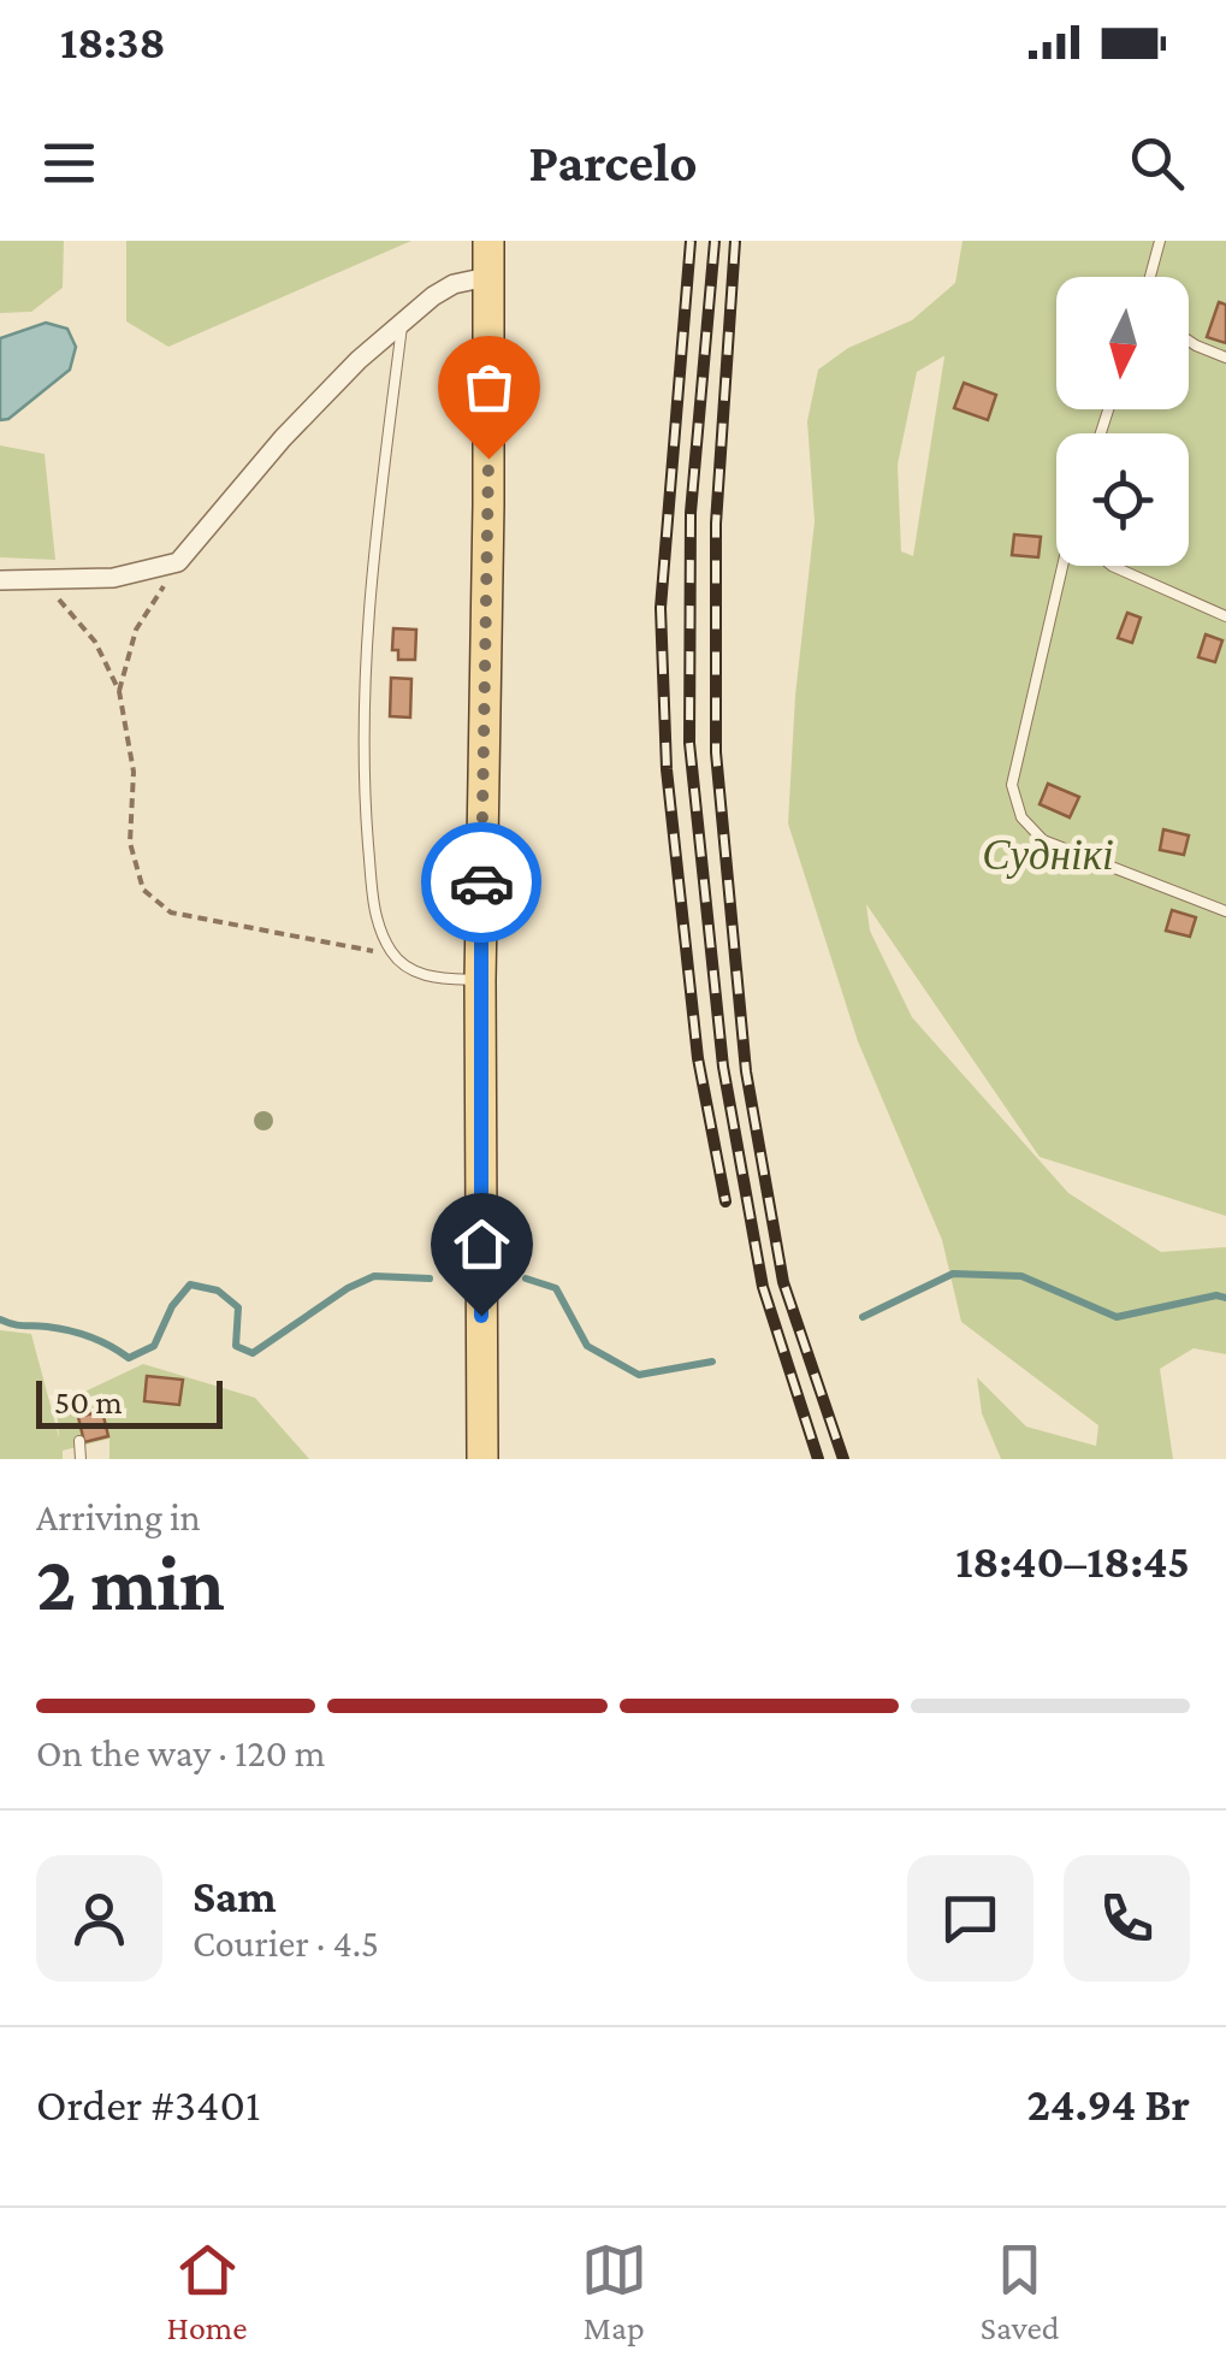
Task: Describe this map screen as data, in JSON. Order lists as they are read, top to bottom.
{
  "parks": ["Суднікі"],
  "scale_bar": "50 m",
  "north": "bottom",
  "page": {
    "status": "18:38",
    "header": "Parcelo",
    "scale": "50 m",
    "heading": ["2 min", "Arriving in", "18:40–18:45"],
    "panel": [
      "Sam",
      "Courier · 4.5",
      "Order #3401",
      "24.94 Br"
    ],
    "bar": "On the way · 120 m",
    "tabs": ["Home", "Map", "Saved"]
  }
}
